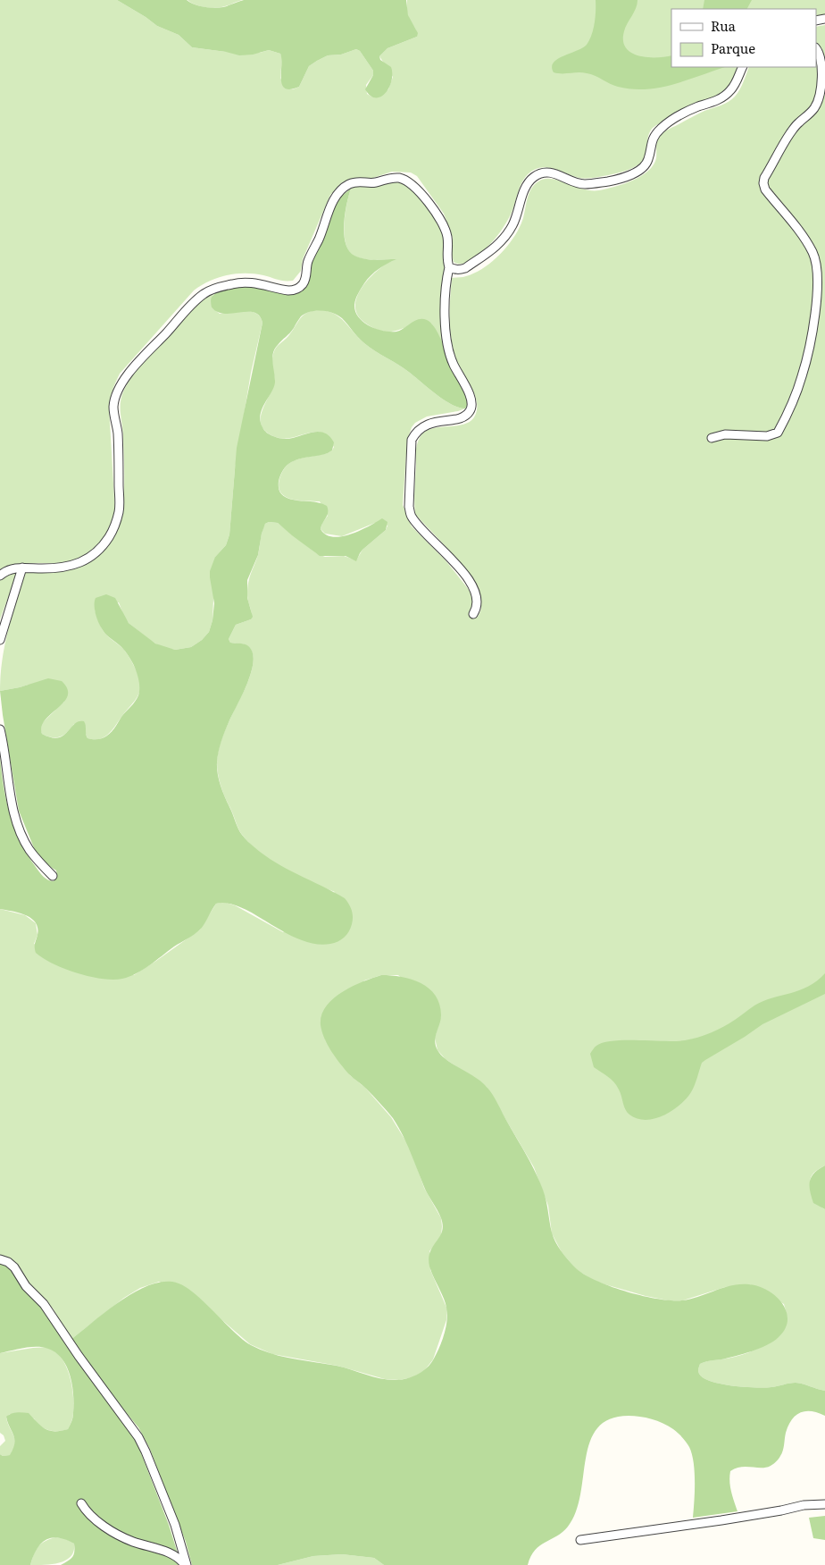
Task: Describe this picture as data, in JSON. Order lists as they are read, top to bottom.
{
  "legend": ["Rua", "Parque"]
}
